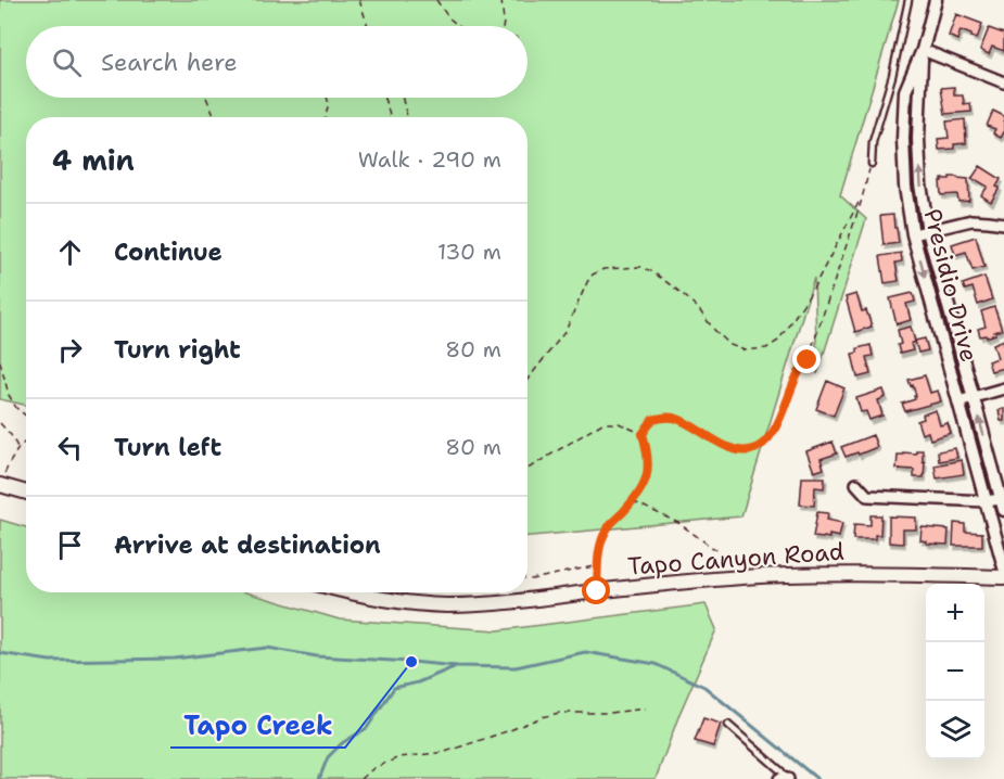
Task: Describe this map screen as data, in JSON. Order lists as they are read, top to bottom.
{
  "streets": {
    "main road": ["Tapo Canyon Road"],
    "street": ["Presidio Drive"]
  },
  "places": ["Tapo Creek"],
  "page": {
    "search": "Search here",
    "heading": ["4 min", "Walk · 290 m"],
    "list": [
      ["Continue", "130 m"],
      ["Turn right", "80 m"],
      ["Turn left", "80 m"],
      "Arrive at destination"
    ],
    "map_buttons": ["+", "−"]
  }
}
